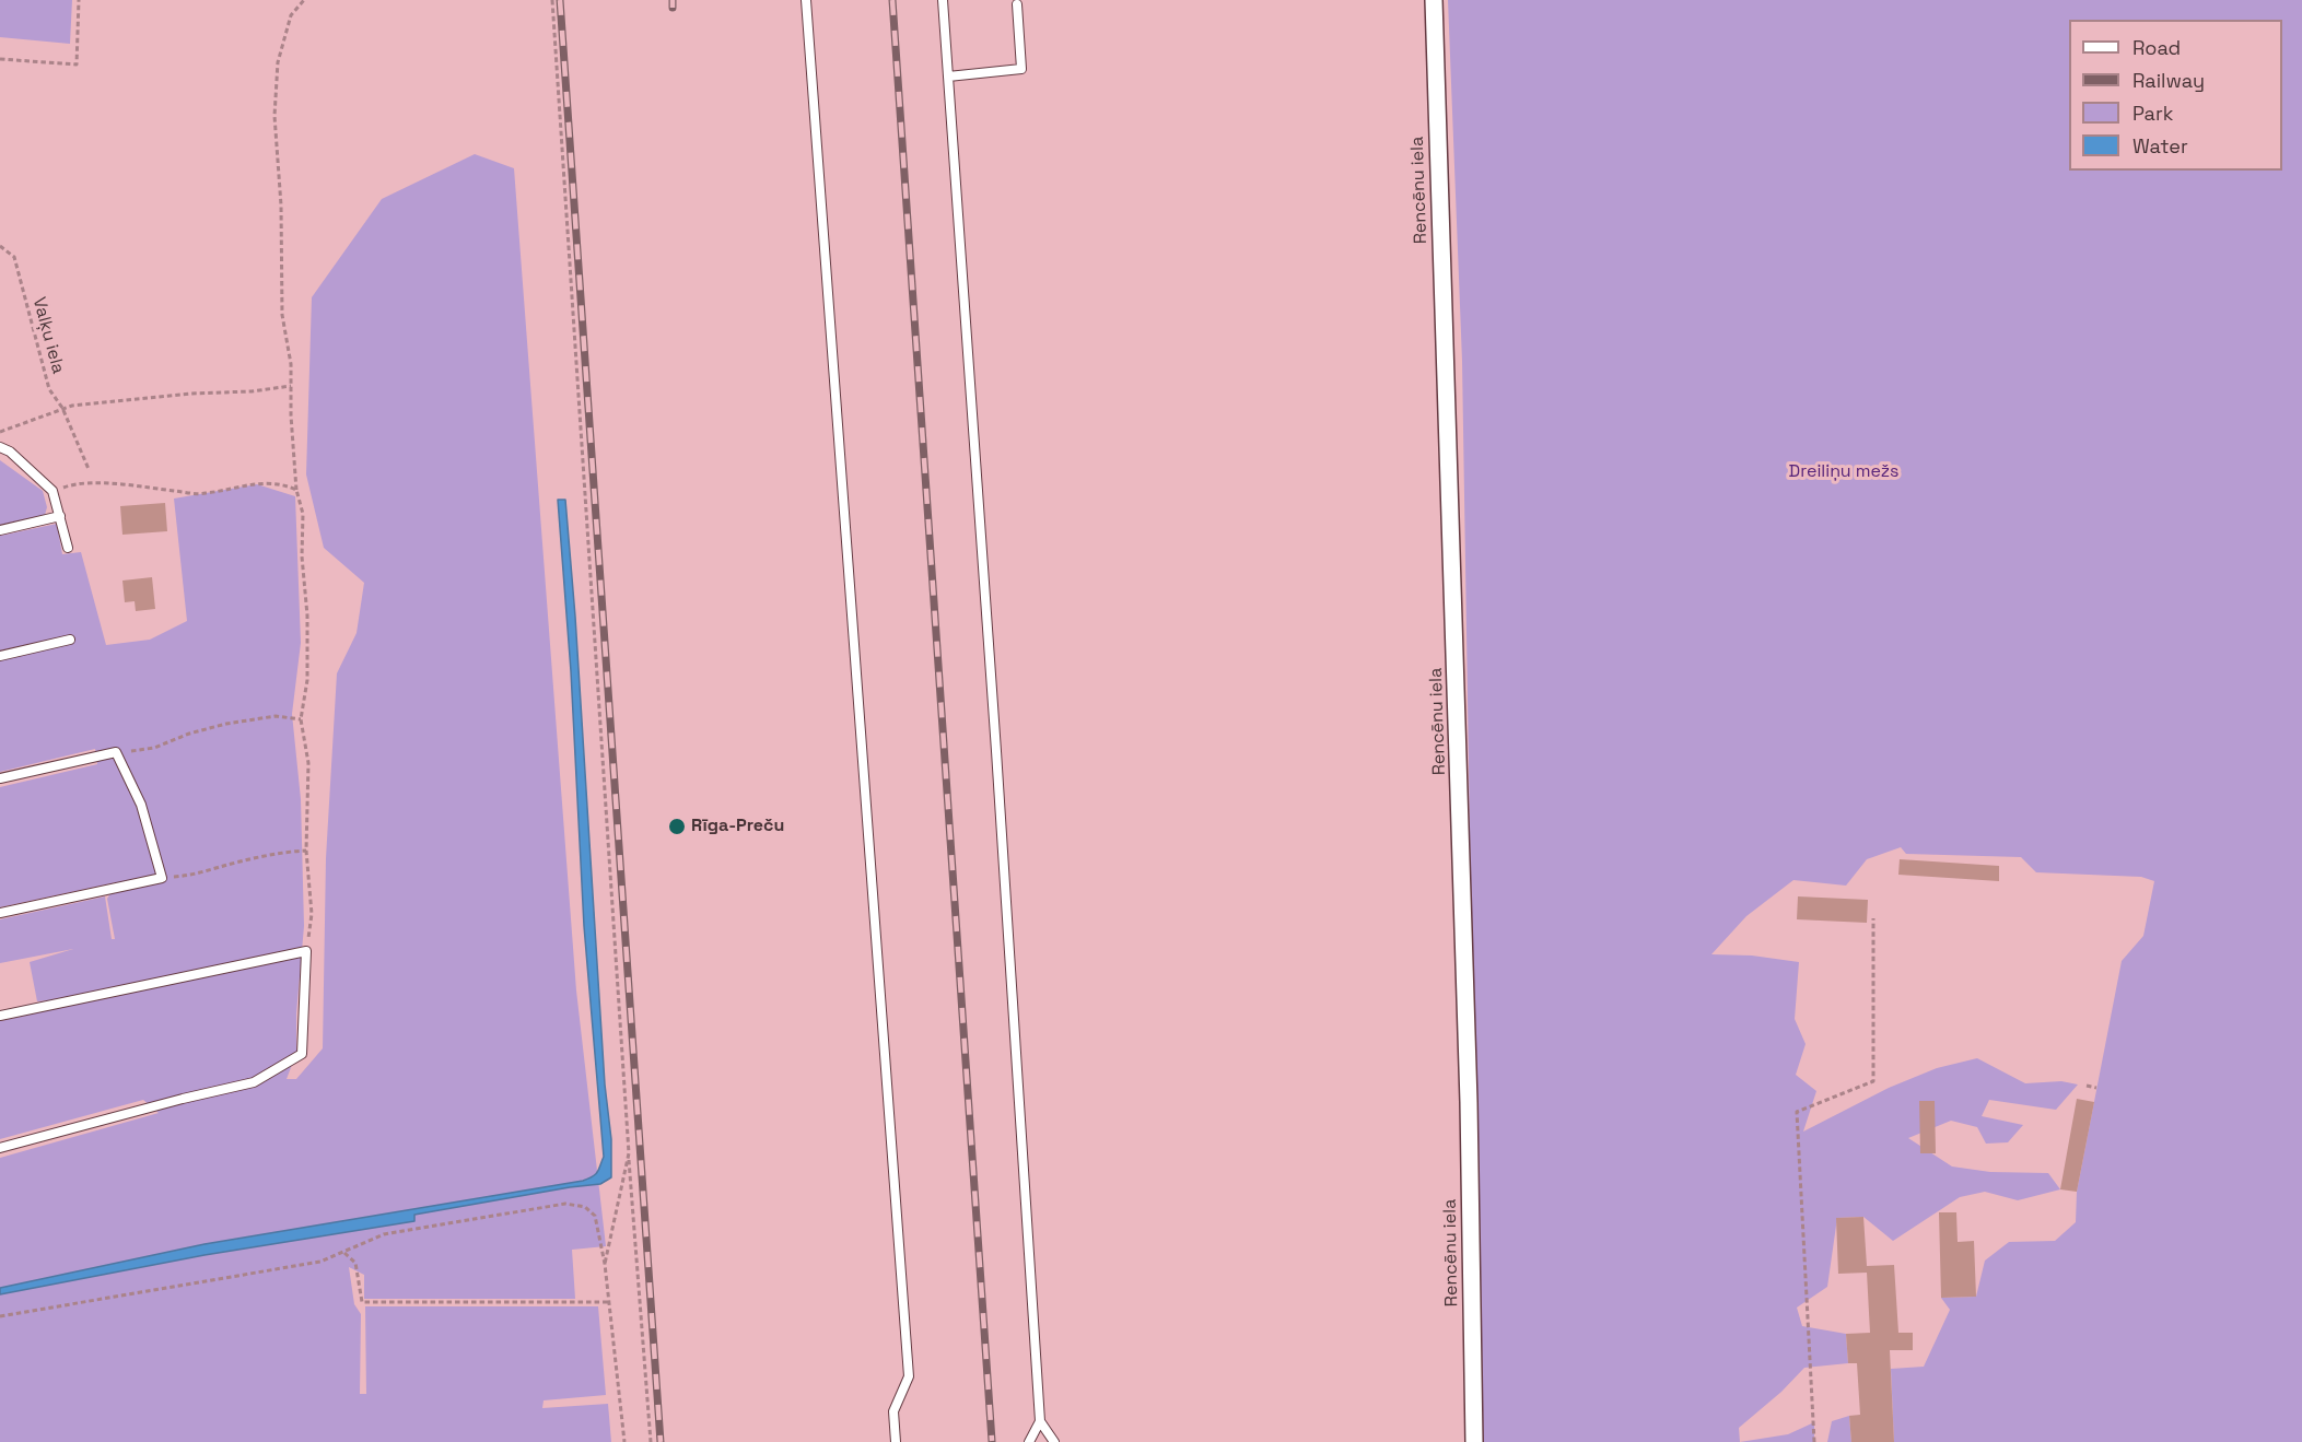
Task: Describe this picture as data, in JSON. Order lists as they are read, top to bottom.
{
  "streets": {
    "street": ["Rencēnu iela"],
    "path": ["Valķu iela"]
  },
  "parks": ["Dreiliņu mežs"],
  "places": ["Rīga-Preču"],
  "legend": [
    "Road",
    "Railway",
    "Park",
    "Water"
  ]
}
